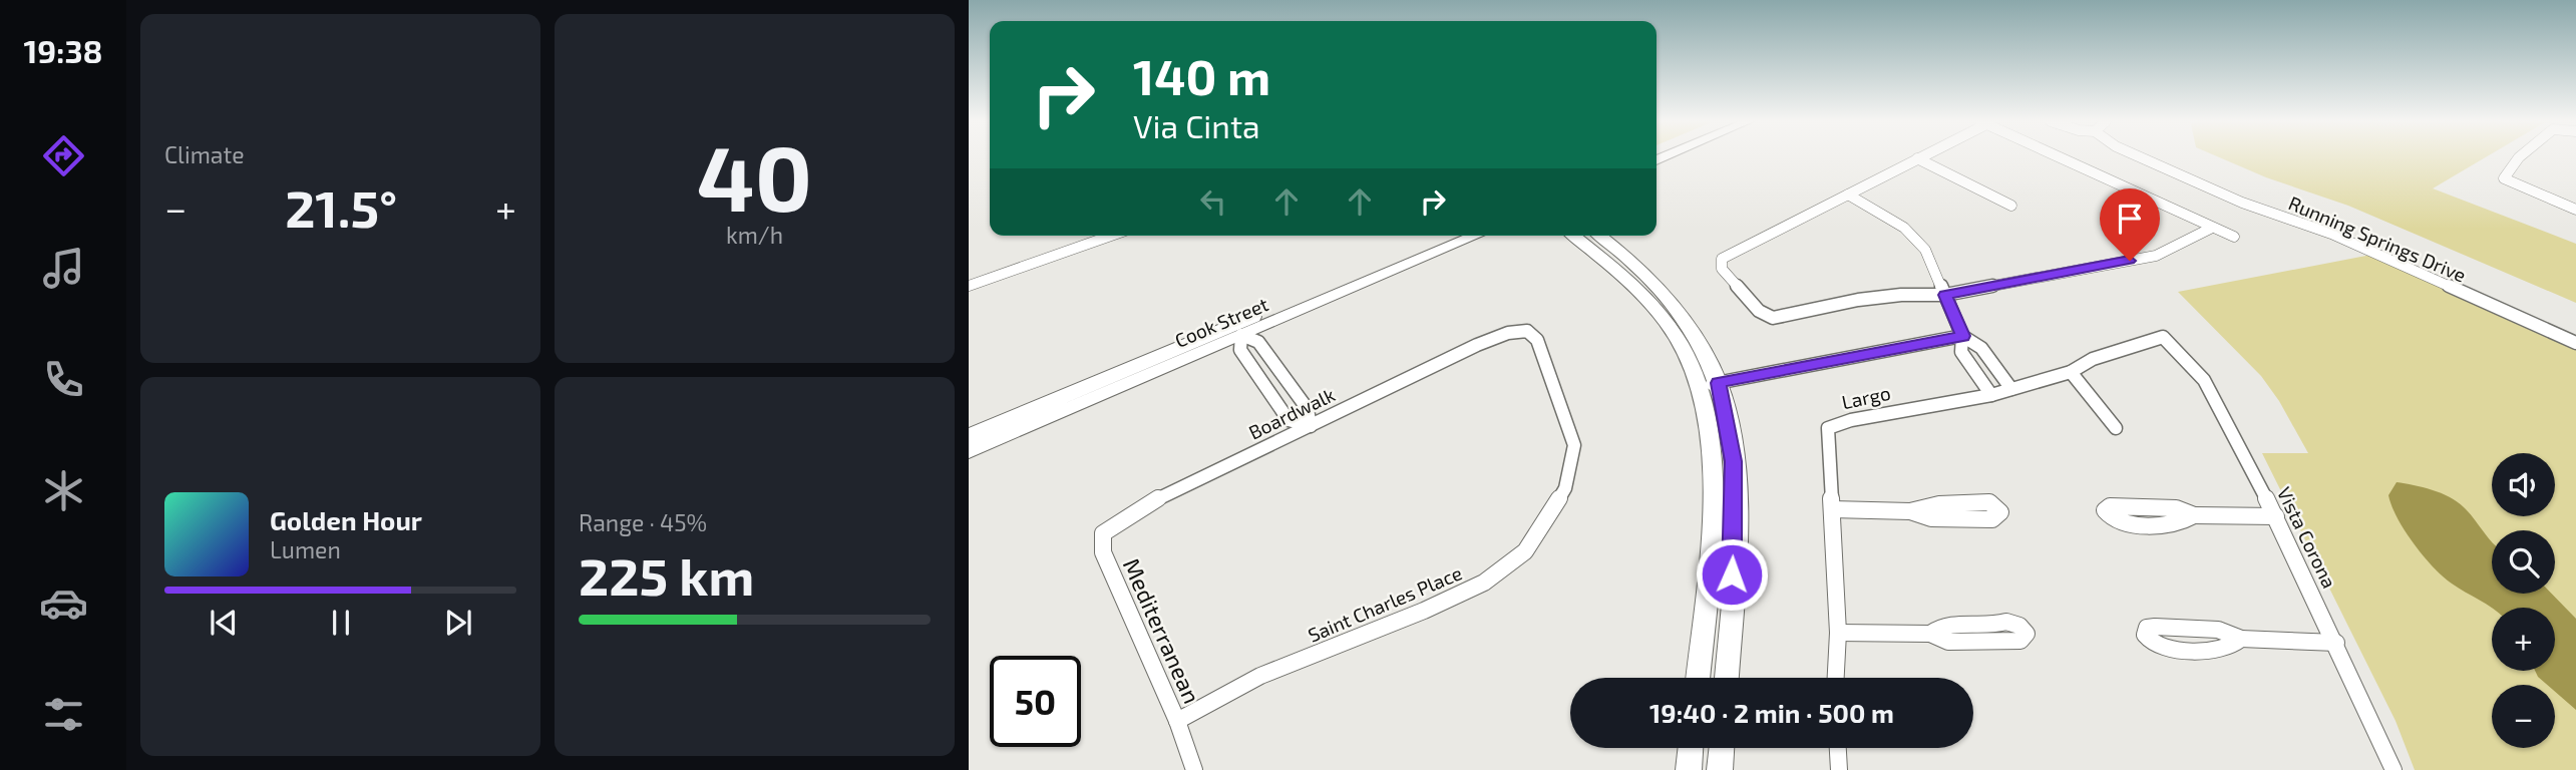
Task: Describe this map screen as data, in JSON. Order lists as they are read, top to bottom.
{
  "streets": {
    "main road": ["Cook Street"],
    "street": [
      "Running Springs Drive",
      "Largo",
      "Boardwalk",
      "Vista Corona",
      "Saint Charles Place",
      "Mediterranean"
    ]
  },
  "crossings": [
    ["Largo", "Vista Corona"],
    ["Boardwalk", "Saint Charles Place"],
    ["Boardwalk", "Mediterranean"],
    ["Saint Charles Place", "Mediterranean"]
  ],
  "page": {
    "tabs": "19:38",
    "tile": [
      "Climate",
      ["40", "km/h"],
      ["Range · 45%", "225 km"]
    ],
    "turn": ["140 m", "Via Cinta"],
    "heat": ["−", "21.5°", "+"],
    "map_buttons": ["+", "−"],
    "song": ["Golden Hour", "Lumen"],
    "limit": "50",
    "trip": "19:40 · 2 min · 500 m"
  }
}
